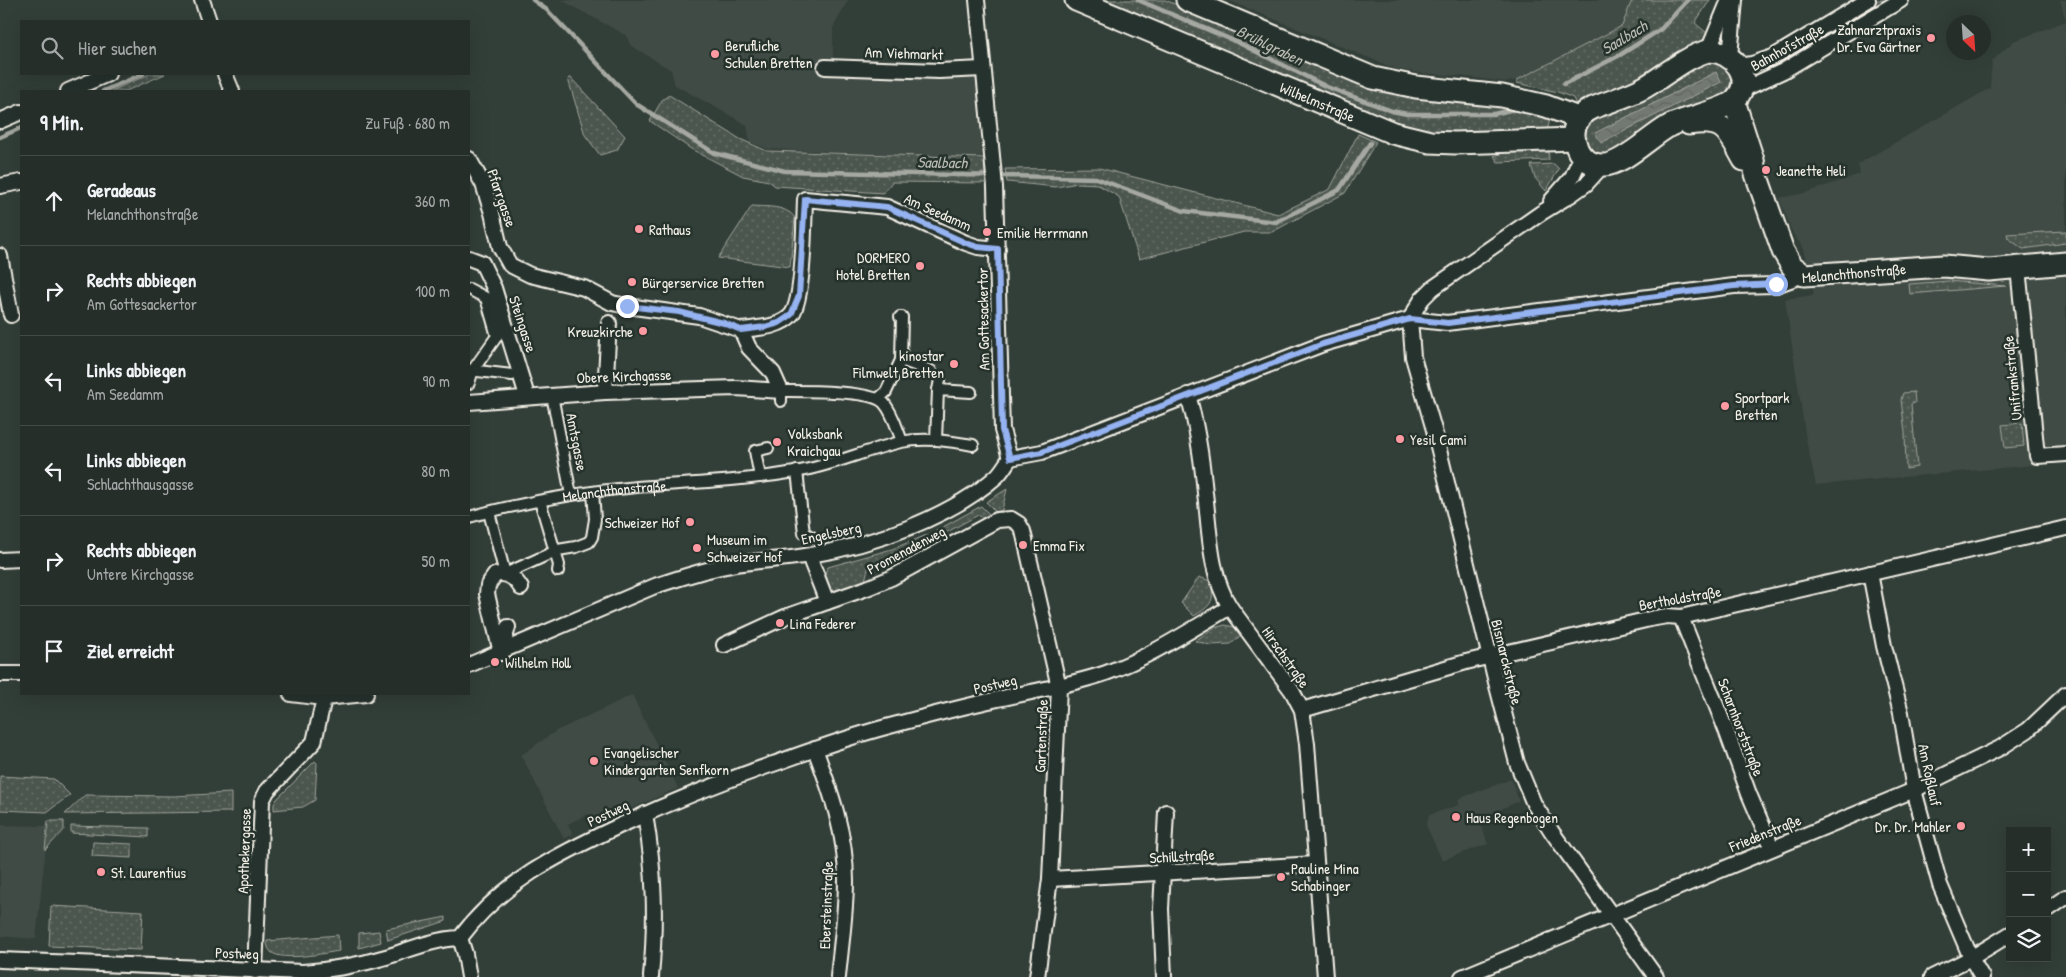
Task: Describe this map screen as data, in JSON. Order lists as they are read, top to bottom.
{
  "streets": {
    "main road": ["Wilhelmstraße", "Melanchthonstraße"],
    "street": [
      "Bahnhofstraße",
      "Am Viehmarkt",
      "Pfarrgasse",
      "Am Seedamm",
      "Am Gottesackertor",
      "Steingasse",
      "Obere Kirchgasse",
      "Unifrankstraße",
      "Amtsgasse",
      "Engelsberg",
      "Promenadenweg",
      "Bertholdstraße",
      "Hirschstraße",
      "Bismarckstraße",
      "Postweg",
      "Scharnhorststraße",
      "Gartenstraße",
      "Am Roßlauf",
      "Friedenstraße",
      "Apothekergasse",
      "Schillstraße",
      "Ebersteinstraße"
    ]
  },
  "crossings": [
    ["Am Viehmarkt", "Am Gottesackertor"],
    ["Am Seedamm", "Am Gottesackertor"],
    ["Melanchthonstraße", "Am Gottesackertor"],
    ["Melanchthonstraße", "Unifrankstraße"],
    ["Melanchthonstraße", "Amtsgasse"],
    ["Melanchthonstraße", "Engelsberg"],
    ["Melanchthonstraße", "Hirschstraße"],
    ["Melanchthonstraße", "Bismarckstraße"],
    ["Am Gottesackertor", "Engelsberg"],
    ["Steingasse", "Obere Kirchgasse"],
    ["Obere Kirchgasse", "Amtsgasse"],
    ["Promenadenweg", "Gartenstraße"],
    ["Bertholdstraße", "Hirschstraße"],
    ["Bertholdstraße", "Bismarckstraße"],
    ["Bertholdstraße", "Scharnhorststraße"],
    ["Bertholdstraße", "Am Roßlauf"],
    ["Hirschstraße", "Postweg"],
    ["Hirschstraße", "Schillstraße"],
    ["Bismarckstraße", "Friedenstraße"],
    ["Postweg", "Gartenstraße"],
    ["Postweg", "Apothekergasse"],
    ["Postweg", "Ebersteinstraße"],
    ["Scharnhorststraße", "Friedenstraße"],
    ["Gartenstraße", "Schillstraße"],
    ["Am Roßlauf", "Friedenstraße"]
  ],
  "water": ["Saalbach", "Brühlgraben"],
  "places": [
    "Zahnarztpraxis Dr. Eva Gärtner",
    "Berufliche Schulen Bretten",
    "Jeanette Heli",
    "Rathaus",
    "Emilie Herrmann",
    "DORMERO Hotel Bretten",
    "Bürgerservice Bretten",
    "Kreuzkirche",
    "kinostar Filmwelt Bretten",
    "Sportpark Bretten",
    "Yesil Cami",
    "Volksbank Kraichgau",
    "Schweizer Hof",
    "Emma Fix",
    "Museum im Schweizer Hof",
    "Lina Federer",
    "Wilhelm Holl",
    "Evangelischer Kindergarten Senfkorn",
    "Haus Regenbogen",
    "Dr. Dr. Mahler",
    "St. Laurentius",
    "Pauline Mina Schabinger"
  ],
  "north": "bottom right",
  "page": {
    "search": "Hier suchen",
    "heading": ["9 Min.", "Zu Fuß · 680 m"],
    "list": [
      ["Geradeaus", "Melanchthonstraße", "360 m"],
      ["Rechts abbiegen", "Am Gottesackertor", "100 m"],
      ["Links abbiegen", "Am Seedamm", "90 m"],
      ["Links abbiegen", "Schlachthausgasse", "80 m"],
      ["Rechts abbiegen", "Untere Kirchgasse", "50 m"],
      "Ziel erreicht"
    ],
    "map_buttons": ["+", "−"]
  }
}
